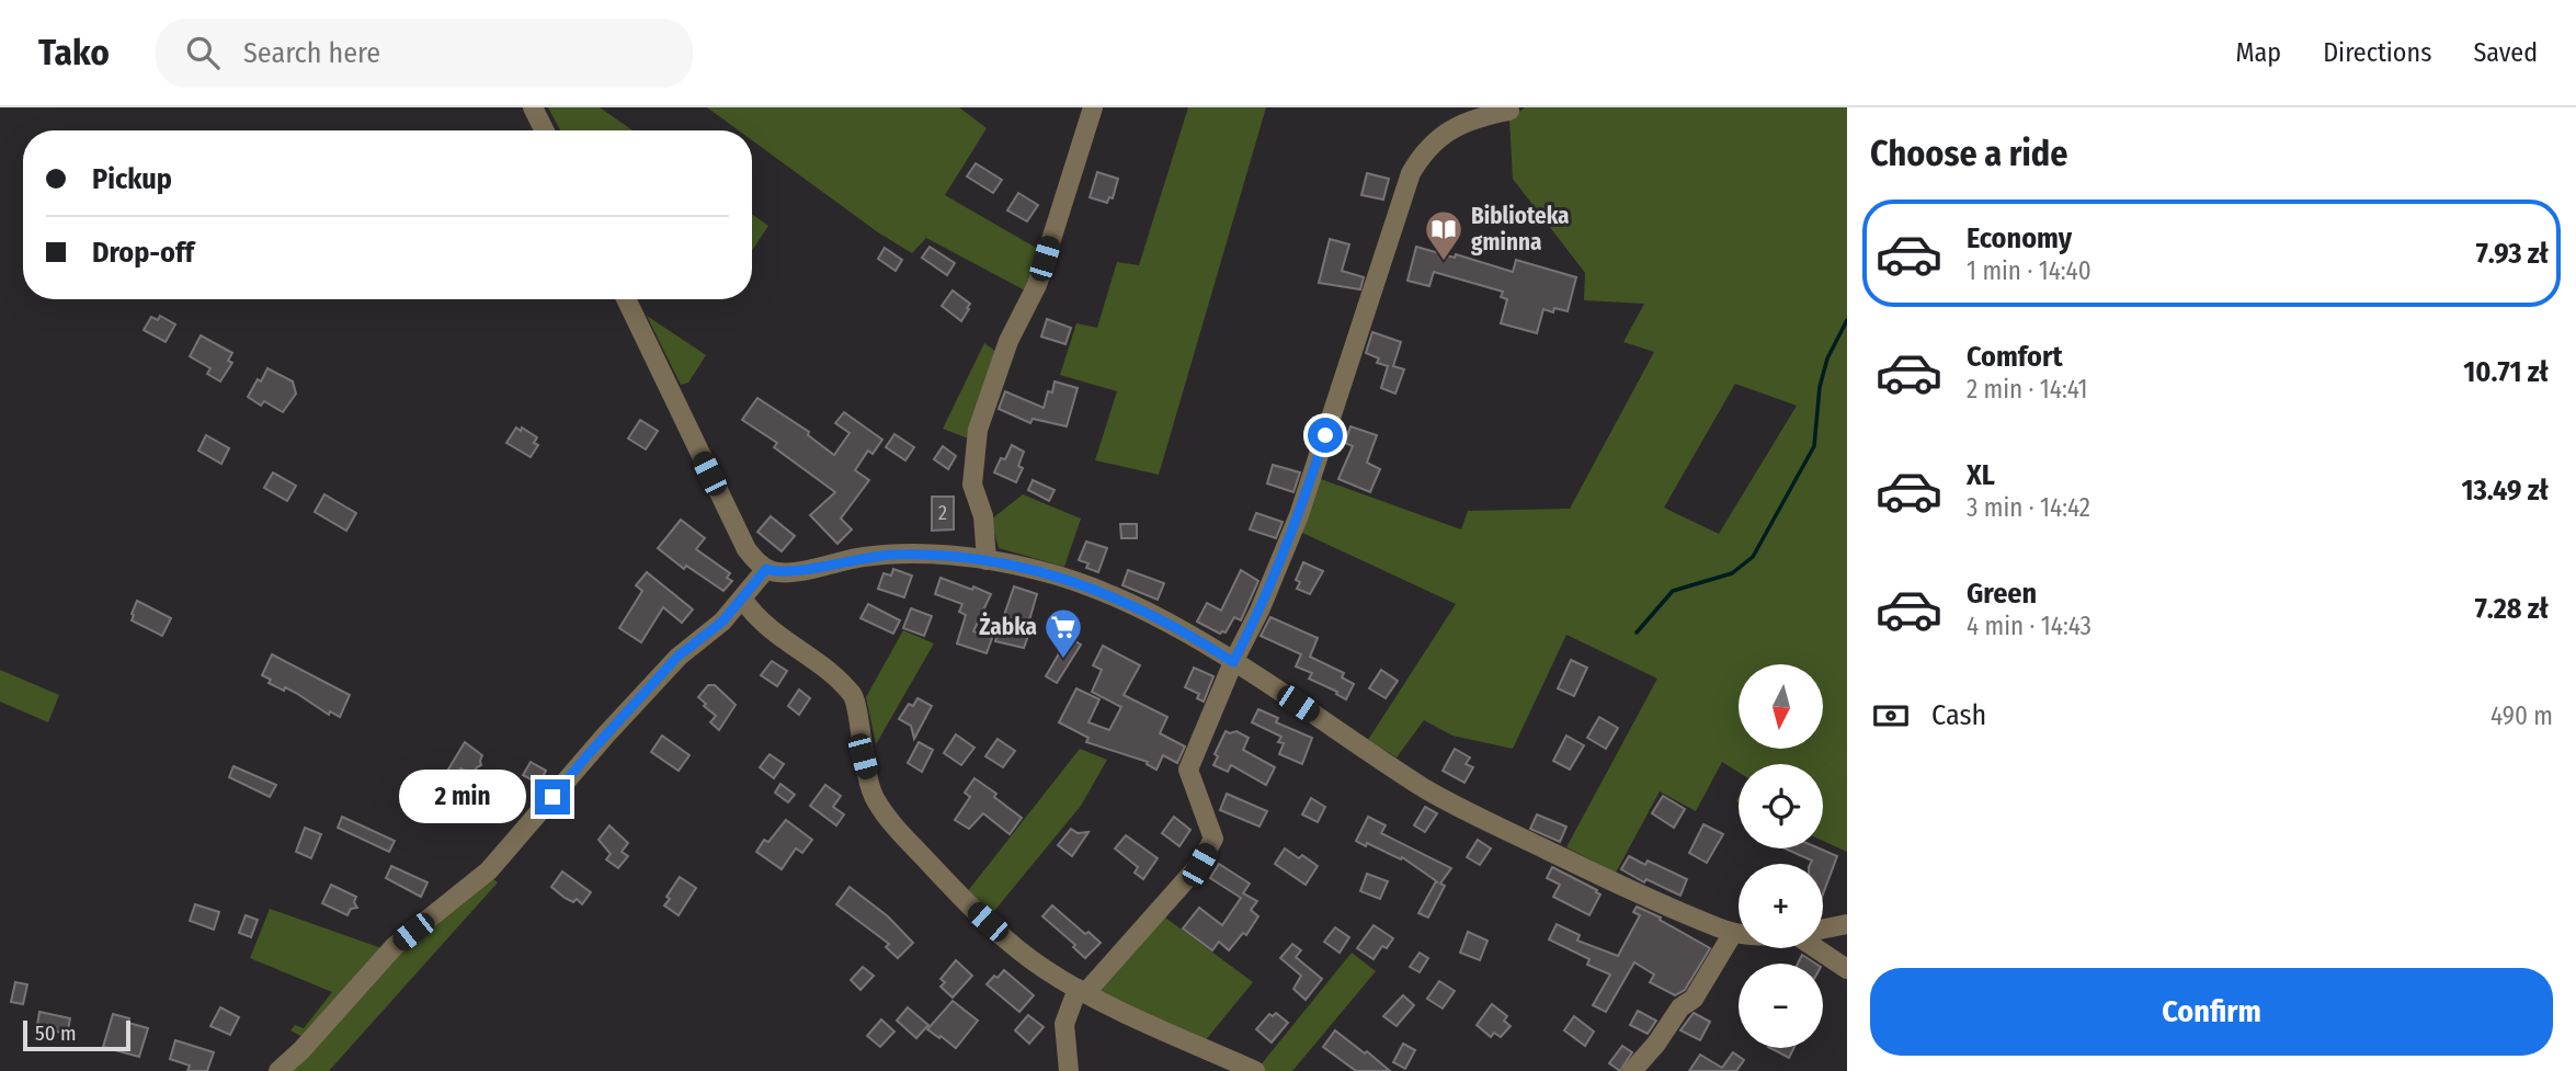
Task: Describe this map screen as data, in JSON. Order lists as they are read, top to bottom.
{
  "places": {
    "library": ["Biblioteka gminna"],
    "supermarket": ["Żabka"]
  },
  "house_numbers": ["2"],
  "scale_bar": "50 m",
  "north": "bottom",
  "page": {
    "header": "Tako",
    "search": "Search here",
    "nav": ["Map", "Directions", "Saved"],
    "heading": "Choose a ride",
    "banner": ["Pickup", "Drop-off"],
    "list": [
      {
        "name": "Economy",
        "note": "1 min · 14:40",
        "value": "7.93 zł"
      },
      {
        "name": "Comfort",
        "note": "2 min · 14:41",
        "value": "10.71 zł"
      },
      {
        "name": "XL",
        "note": "3 min · 14:42",
        "value": "13.49 zł"
      },
      {
        "name": "Green",
        "note": "4 min · 14:43",
        "value": "7.28 zł"
      }
    ],
    "map_buttons": ["+", "−"],
    "pay": ["Cash", "490 m"],
    "bubble": "2 min",
    "buttons": "Confirm",
    "scale": "50 m"
  }
}
